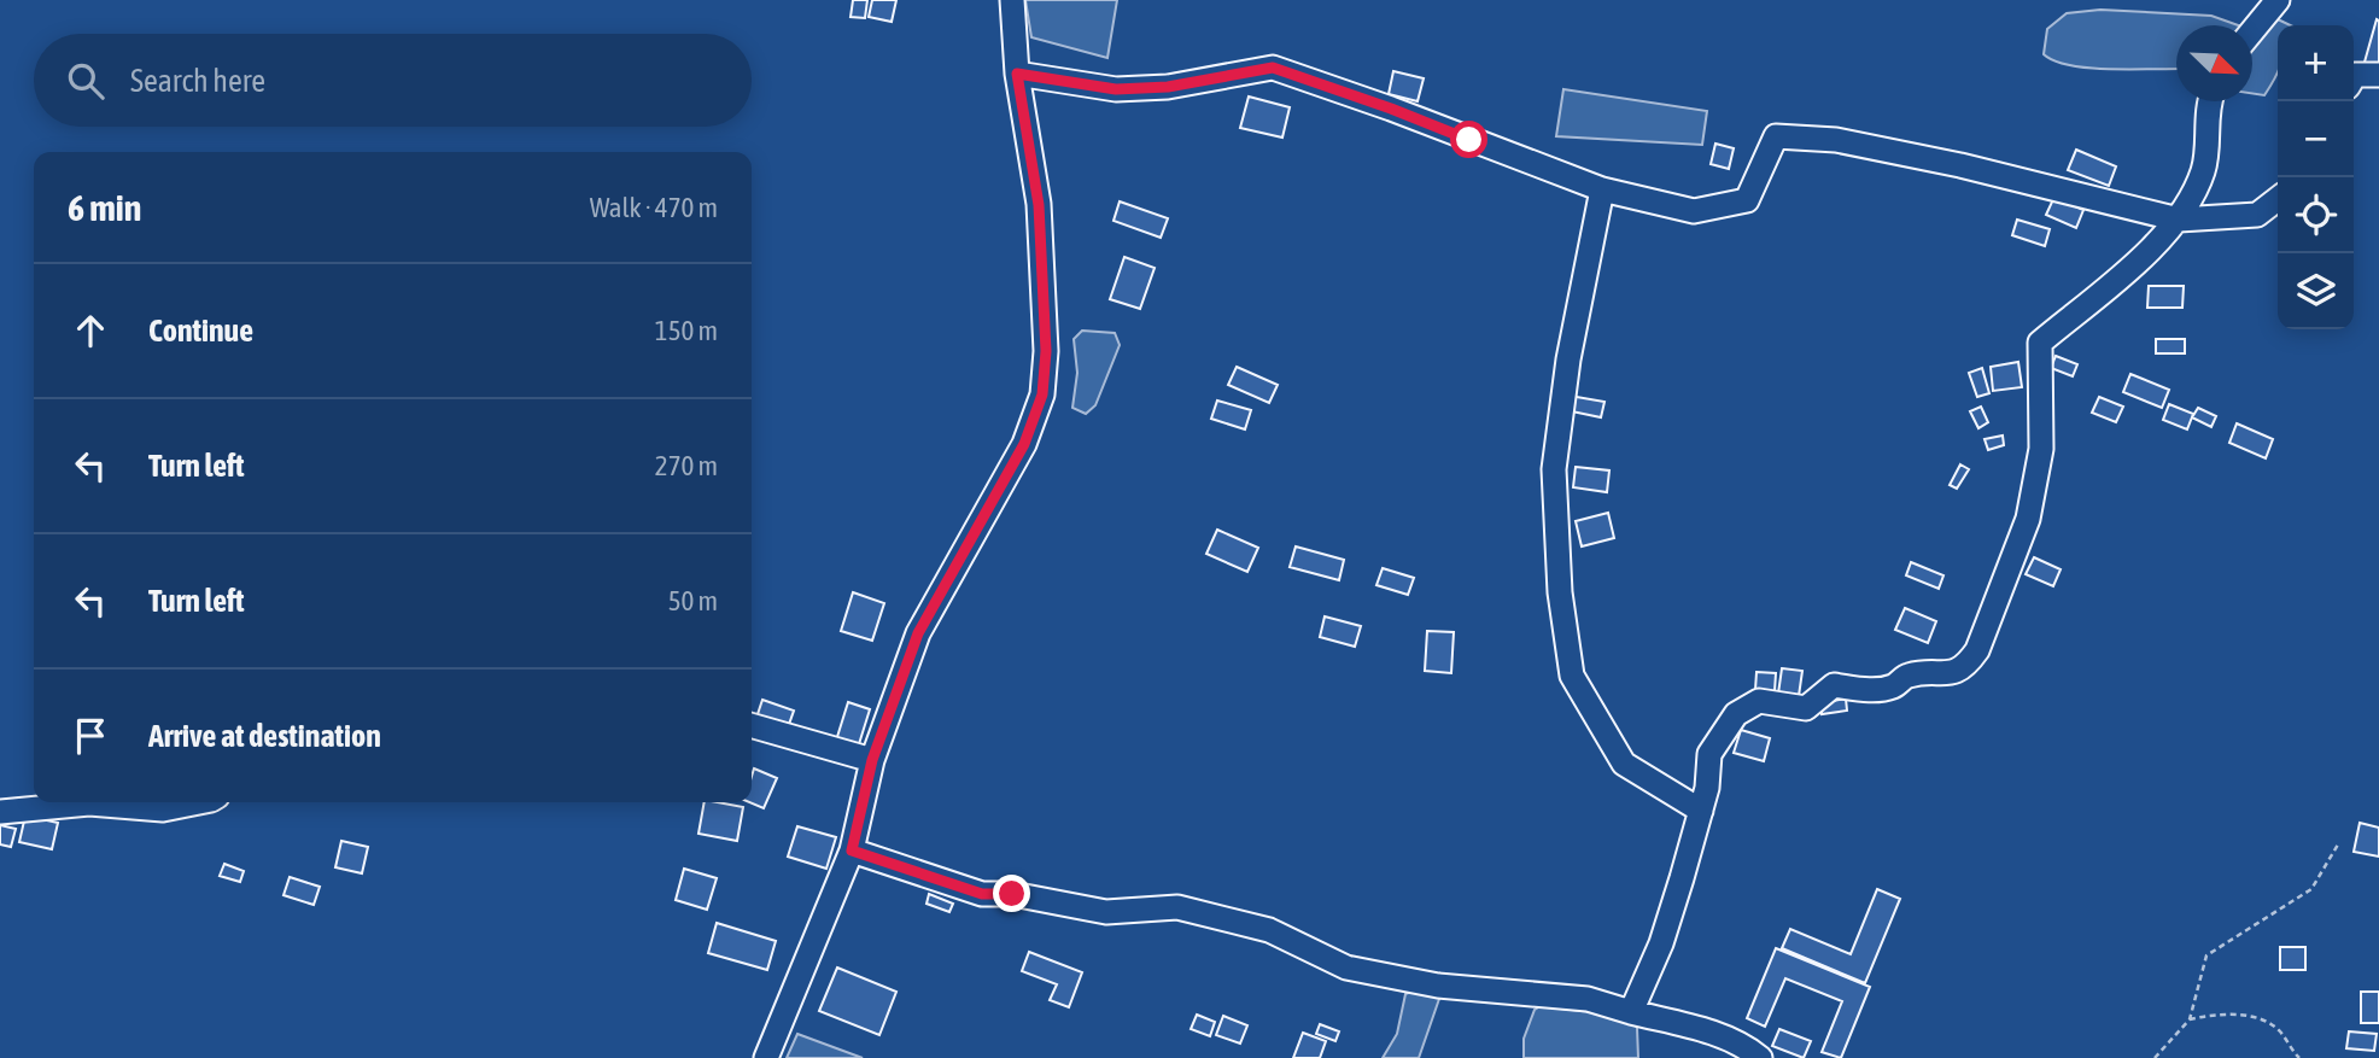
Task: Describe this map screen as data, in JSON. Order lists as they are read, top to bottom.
{
  "north": "bottom right",
  "page": {
    "map_buttons": ["+", "−"],
    "search": "Search here",
    "heading": ["6 min", "Walk · 470 m"],
    "list": [
      ["Continue", "150 m"],
      ["Turn left", "270 m"],
      ["Turn left", "50 m"],
      "Arrive at destination"
    ]
  }
}
